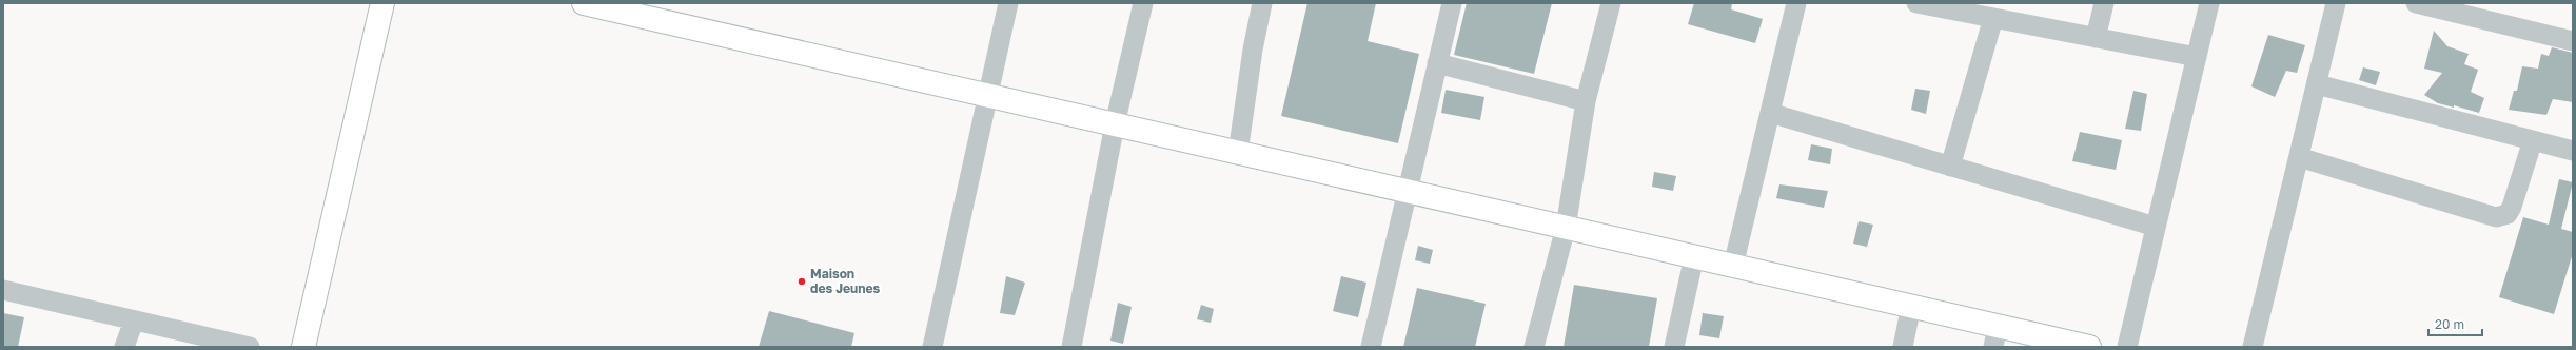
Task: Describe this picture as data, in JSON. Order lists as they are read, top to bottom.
{
  "places": ["Maison des Jeunes"],
  "scale_bar": "20 m"
}
